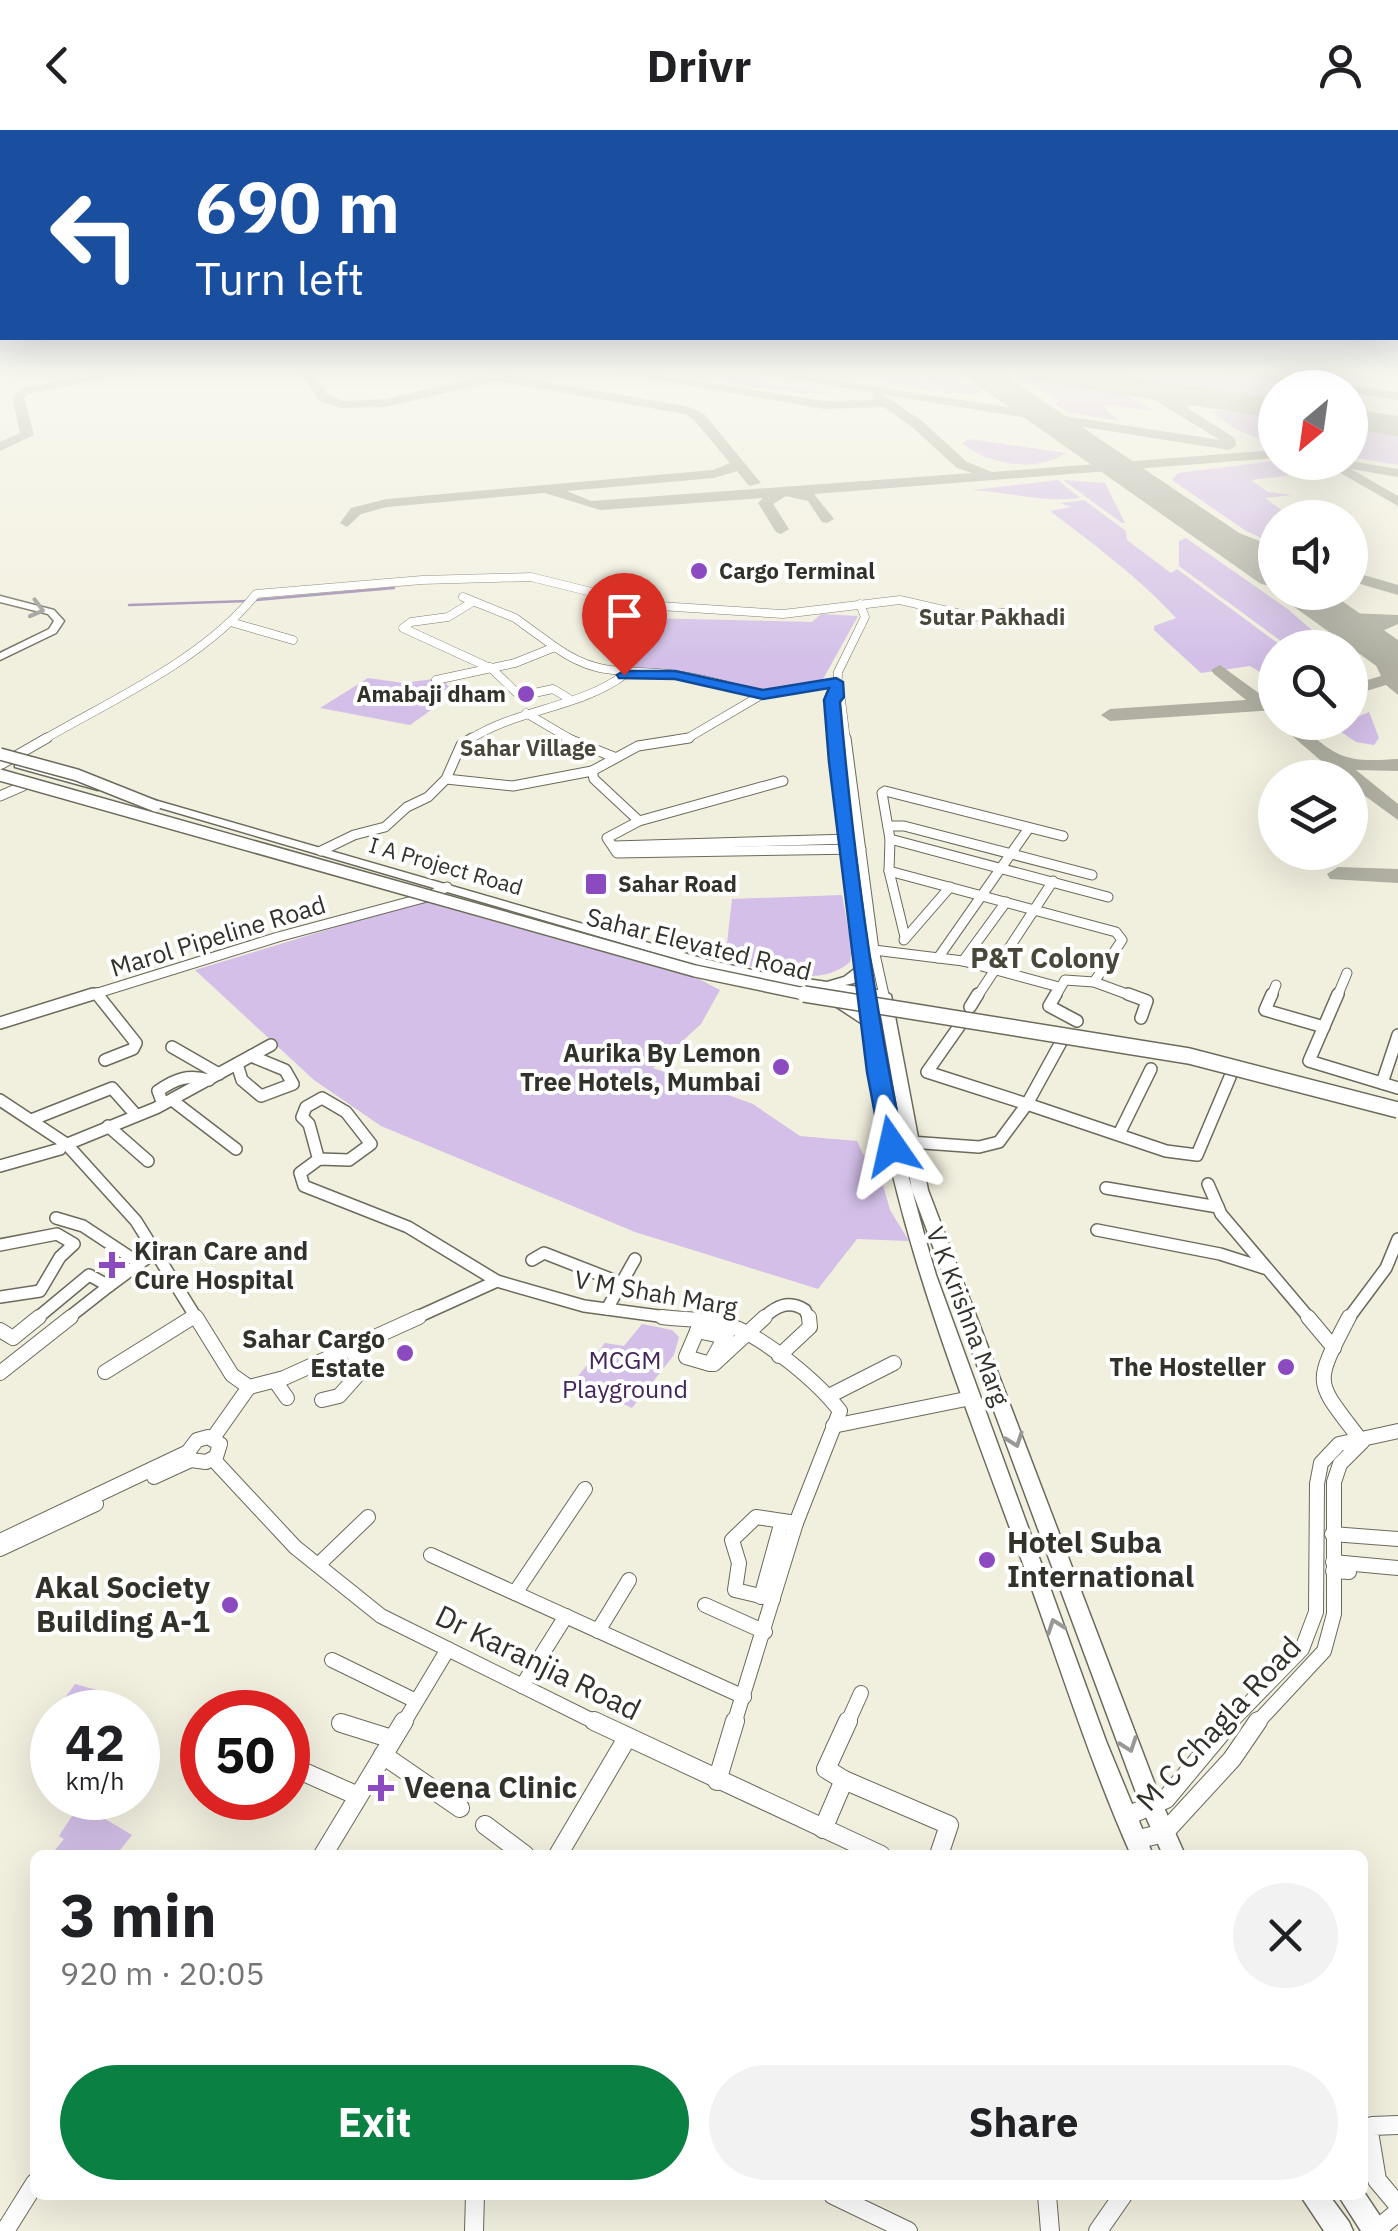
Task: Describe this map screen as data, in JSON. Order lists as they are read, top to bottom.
{
  "streets": {
    "main road": ["I A Project Road", "Sahar Elevated Road", "V K Krishna Marg"],
    "street": [
      "Marol Pipeline Road",
      "V M Shah Marg",
      "Dr Karanjia Road",
      "M C Chagla Road"
    ]
  },
  "crossings": [
    ["I A Project Road", "Marol Pipeline Road"],
    ["I A Project Road", "Sahar Elevated Road"],
    ["I A Project Road", "V K Krishna Marg"],
    ["V K Krishna Marg", "M C Chagla Road"]
  ],
  "districts": ["Sutar Pakhadi", "Sahar Village", "P&T Colony"],
  "parks": ["MCGM Playground"],
  "places": {
    "other": [
      "Cargo Terminal",
      "Amabaji dham",
      "Aurika By Lemon Tree Hotels, Mumbai",
      "Sahar Cargo Estate",
      "The Hosteller",
      "Hotel Suba International",
      "Akal Society Building A-1"
    ],
    "transit": ["Sahar Road"],
    "health": ["Kiran Care and Cure Hospital", "Veena Clinic"]
  },
  "north": "bottom left",
  "page": {
    "header": "Drivr",
    "turn": ["690 m", "Turn left"],
    "speed": "42 km/h",
    "limit": "50",
    "heading": ["3 min", "920 m · 20:05"],
    "buttons": ["Exit", "Share"]
  }
}
